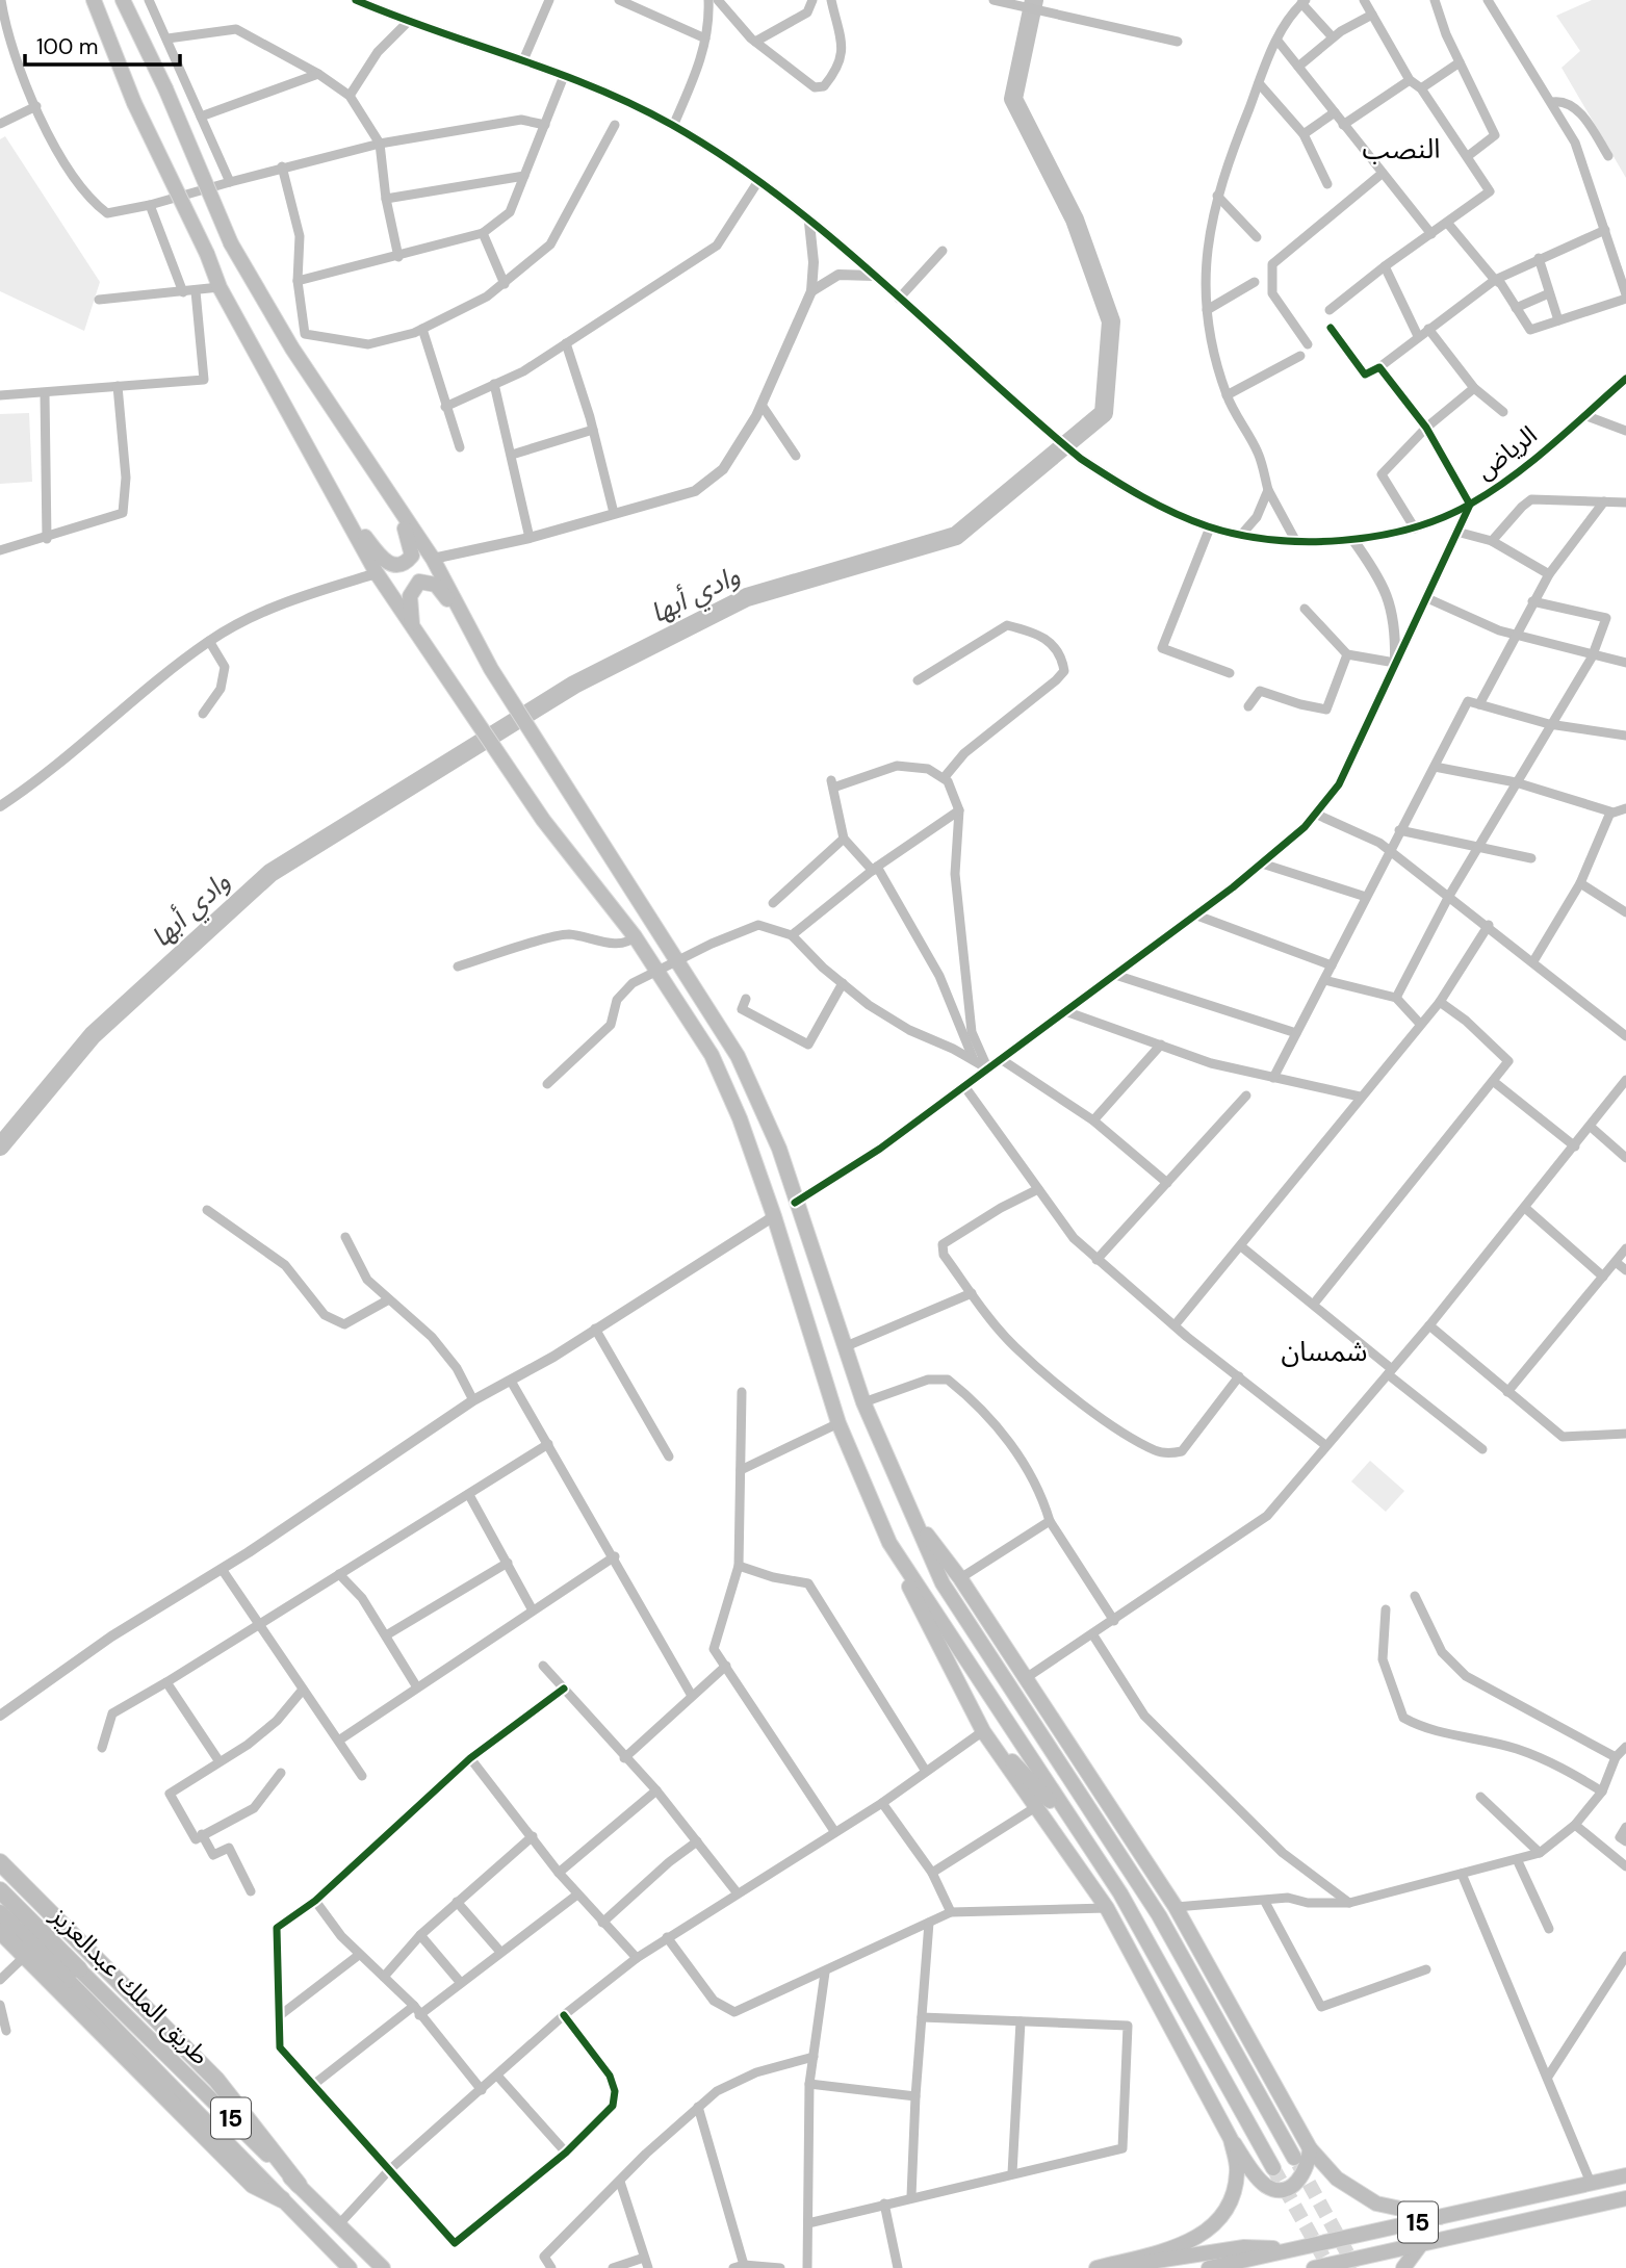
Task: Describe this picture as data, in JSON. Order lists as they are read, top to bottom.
{
  "streets": {
    "highway": ["طريق الملك عبدالعزيز", "15"],
    "street": ["الرياض"]
  },
  "districts": ["النصب", "شمسان"],
  "water": ["وادي أبها"],
  "scale_bar": "100 m"
}
